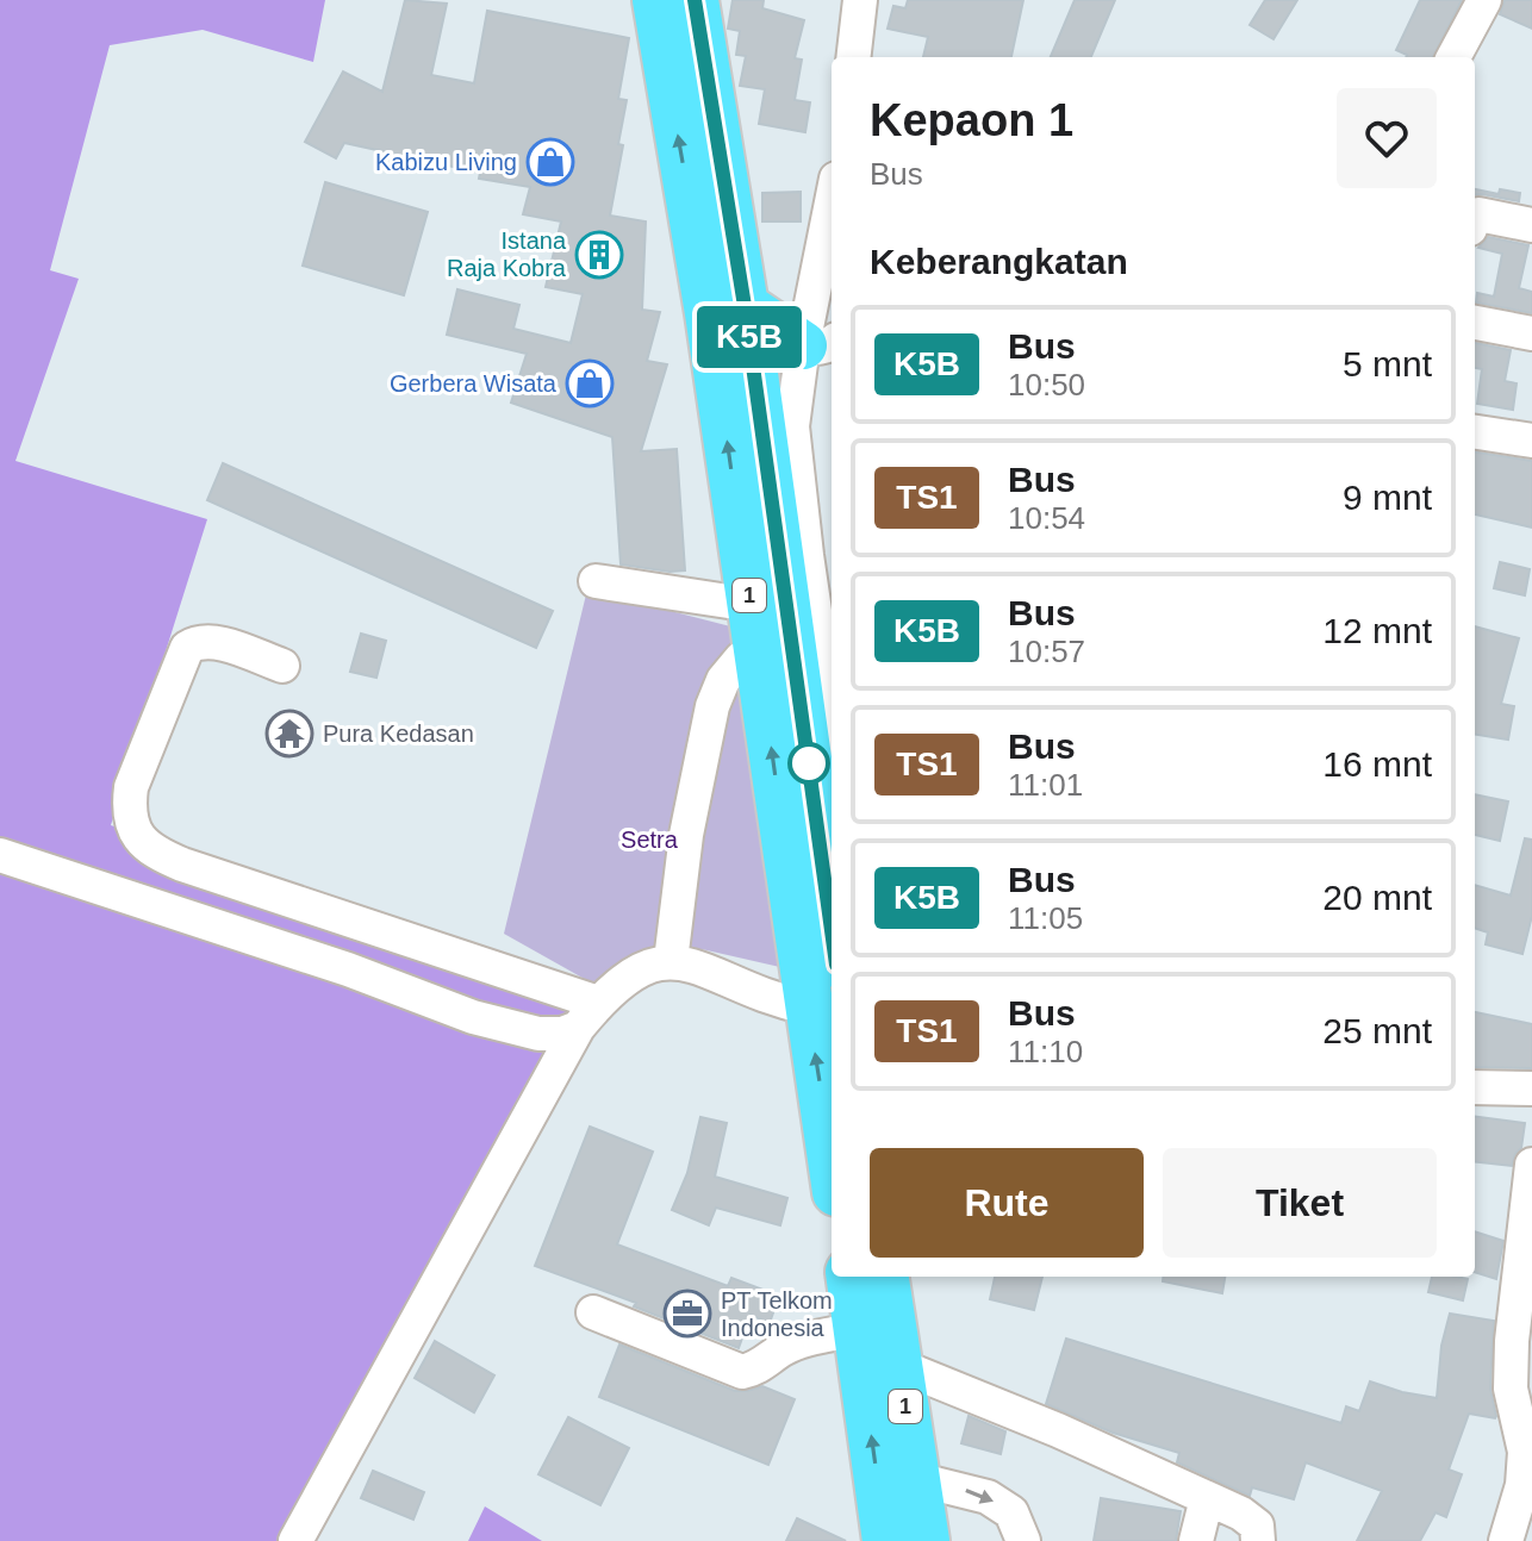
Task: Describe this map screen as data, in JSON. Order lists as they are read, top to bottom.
{
  "streets": {
    "highway": ["1"]
  },
  "parks": ["Setra"],
  "places": {
    "shop": ["Kabizu Living", "Gerbera Wisata"],
    "building": ["Istana Raja Kobra"],
    "temple": ["Pura Kedasan"],
    "office": ["PT Telkom Indonesia"]
  },
  "lines": ["bus line K5B"],
  "page": {
    "on_map": "K5B",
    "heading": [
      ["Kepaon 1", "Bus"],
      "Keberangkatan"
    ],
    "list": [
      {
        "mark": "K5B",
        "name": "Bus",
        "note": "10:50",
        "value": "5 mnt"
      },
      {
        "mark": "TS1",
        "name": "Bus",
        "note": "10:54",
        "value": "9 mnt"
      },
      {
        "mark": "K5B",
        "name": "Bus",
        "note": "10:57",
        "value": "12 mnt"
      },
      {
        "mark": "TS1",
        "name": "Bus",
        "note": "11:01",
        "value": "16 mnt"
      },
      {
        "mark": "K5B",
        "name": "Bus",
        "note": "11:05",
        "value": "20 mnt"
      },
      {
        "mark": "TS1",
        "name": "Bus",
        "note": "11:10",
        "value": "25 mnt"
      }
    ],
    "buttons": ["Rute", "Tiket"]
  }
}
